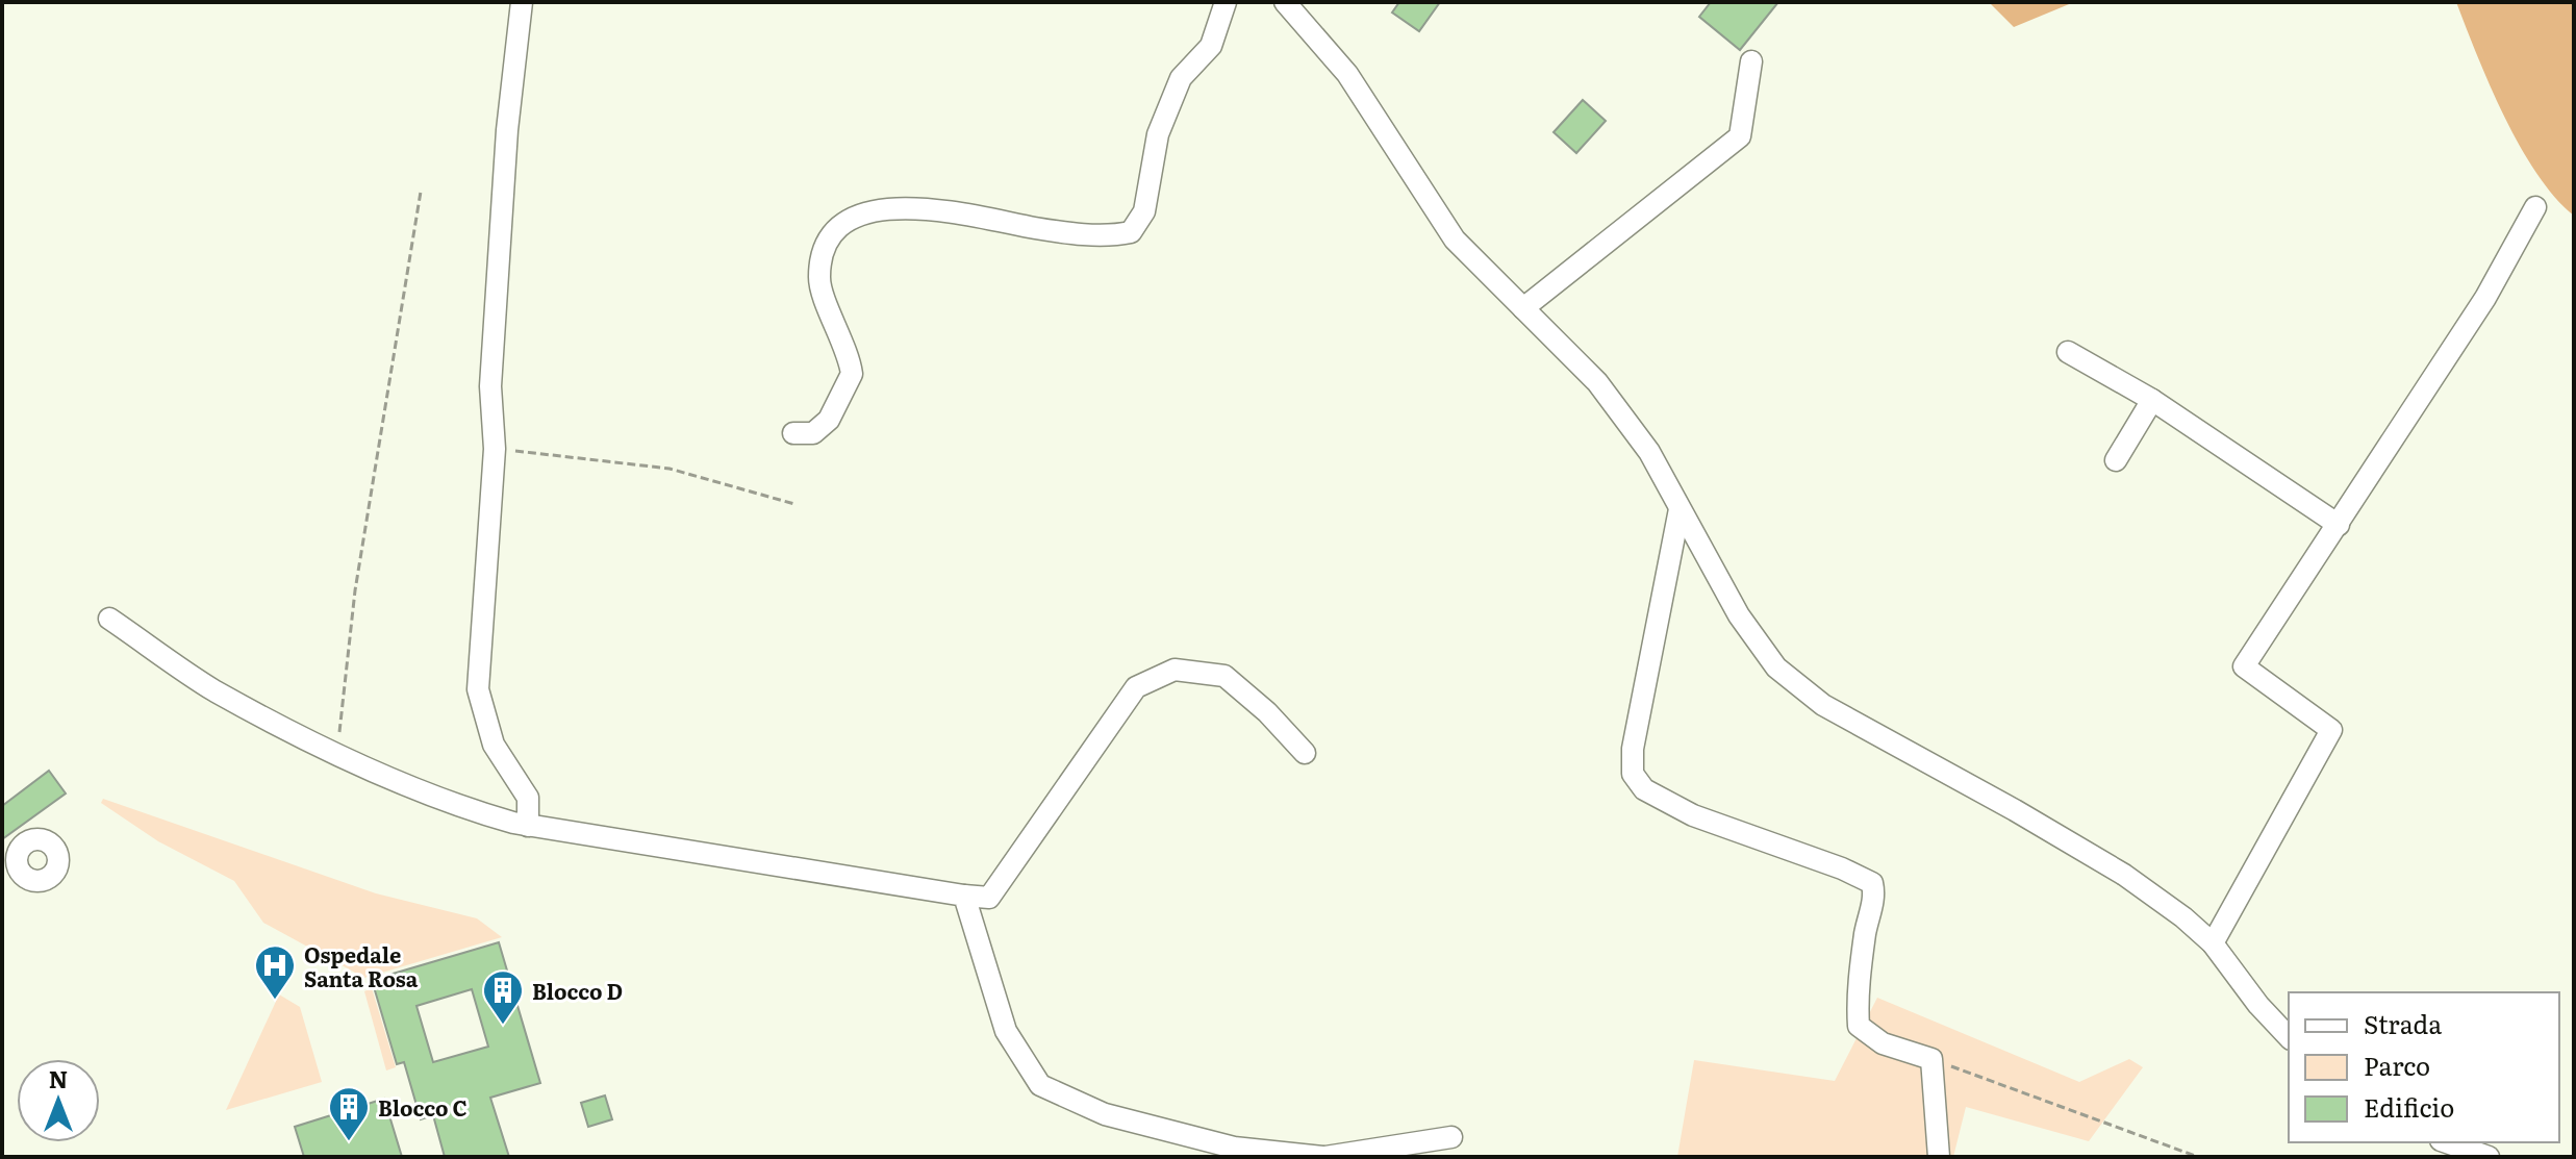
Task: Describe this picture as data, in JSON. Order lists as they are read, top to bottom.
{
  "places": {
    "hospital": ["Ospedale Santa Rosa"],
    "building": ["Blocco D", "Blocco C"]
  },
  "legend": ["Strada", "Parco", "Edificio"],
  "north": "top"
}
